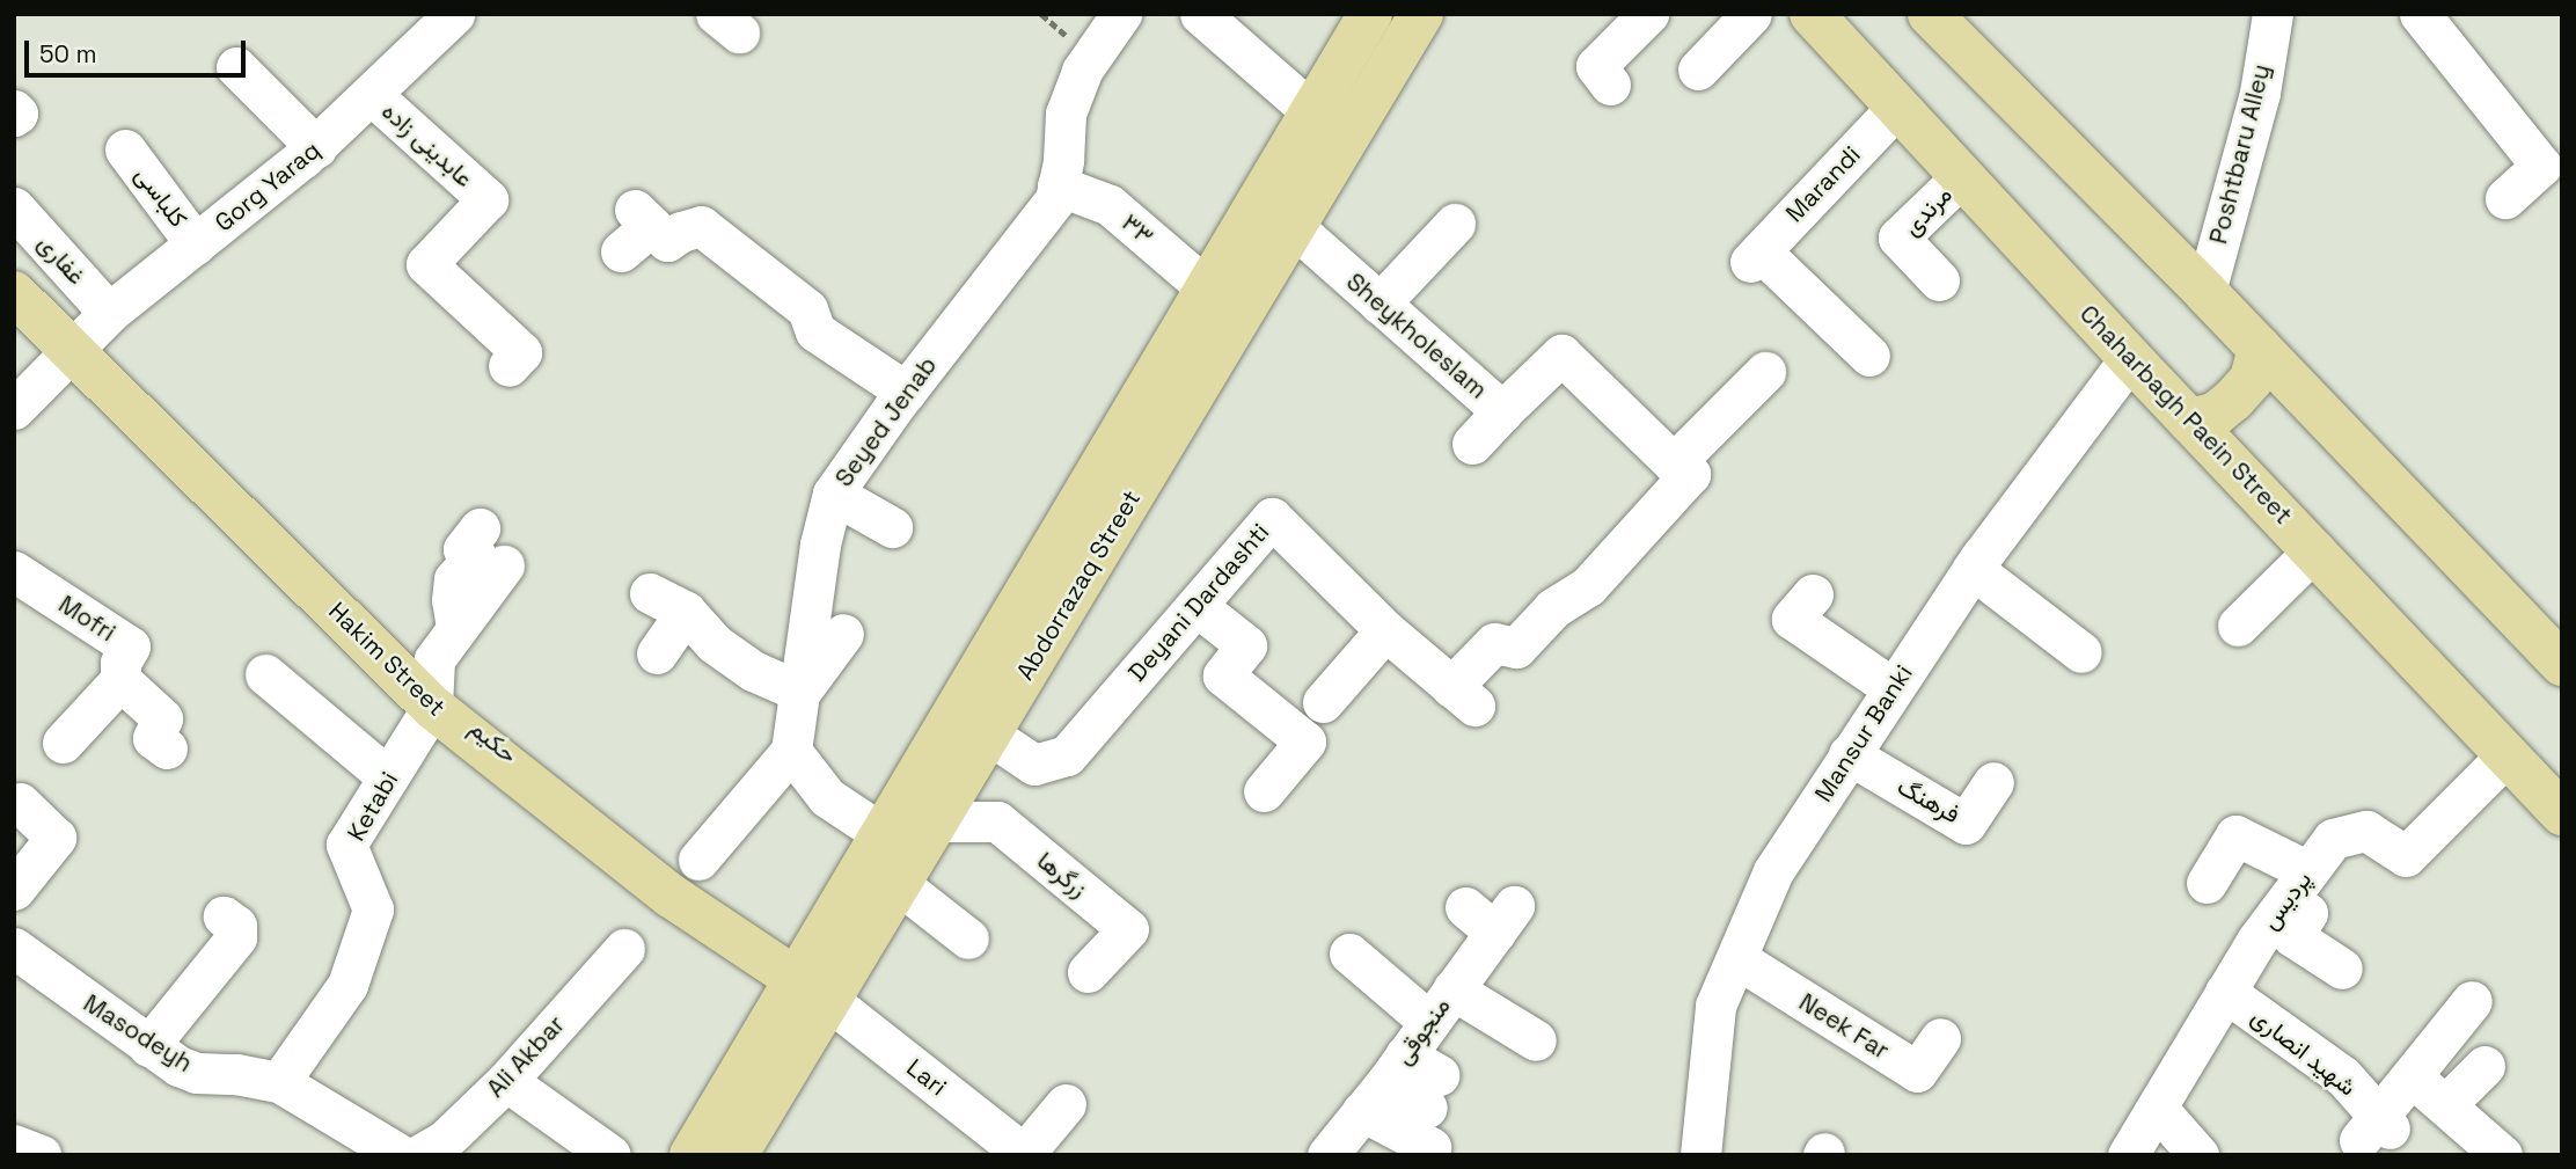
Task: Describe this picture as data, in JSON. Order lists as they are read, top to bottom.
{
  "streets": {
    "main road": ["Chaharbagh Paein Street", "Abdorrazaq Street", "Hakim Street"],
    "street": [
      "عابدینی زاده",
      "Poshtbaru Alley",
      "Marandi",
      "Gorg Yaraq",
      "کلباسی",
      "مرندی",
      "۳۳",
      "غفاری",
      "Sheykholeslam",
      "Seyed Jenab",
      "Deyani Dardashti",
      "Mofri",
      "Mansur Banki",
      "حکیم",
      "فرهنگ",
      "Ketabi",
      "زرگرها",
      "پردیس",
      "Neek Far",
      "منجوقی",
      "Masodeyh",
      "شهید انصاری",
      "Ali Akbar",
      "Lari"
    ]
  },
  "crossings": [
    ["عابدینی زاده", "Gorg Yaraq"],
    ["Marandi", "Chaharbagh Paein Street"],
    ["Gorg Yaraq", "کلباسی"],
    ["Gorg Yaraq", "غفاری"],
    ["Gorg Yaraq", "Hakim Street"],
    ["مرندی", "Chaharbagh Paein Street"],
    ["۳۳", "Seyed Jenab"],
    ["۳۳", "Abdorrazaq Street"],
    ["Sheykholeslam", "Abdorrazaq Street"],
    ["Sheykholeslam", "Deyani Dardashti"],
    ["Chaharbagh Paein Street", "Mansur Banki"],
    ["Chaharbagh Paein Street", "پردیس"],
    ["Abdorrazaq Street", "Deyani Dardashti"],
    ["Abdorrazaq Street", "Hakim Street"],
    ["Abdorrazaq Street", "حکیم"],
    ["Abdorrazaq Street", "زرگرها"],
    ["Abdorrazaq Street", "Lari"],
    ["Hakim Street", "حکیم"],
    ["Hakim Street", "Ketabi"],
    ["Hakim Street", "Lari"],
    ["Mansur Banki", "فرهنگ"],
    ["Mansur Banki", "Neek Far"],
    ["حکیم", "Lari"],
    ["Ketabi", "Masodeyh"],
    ["پردیس", "شهید انصاری"]
  ],
  "scale_bar": "50 m"
}
